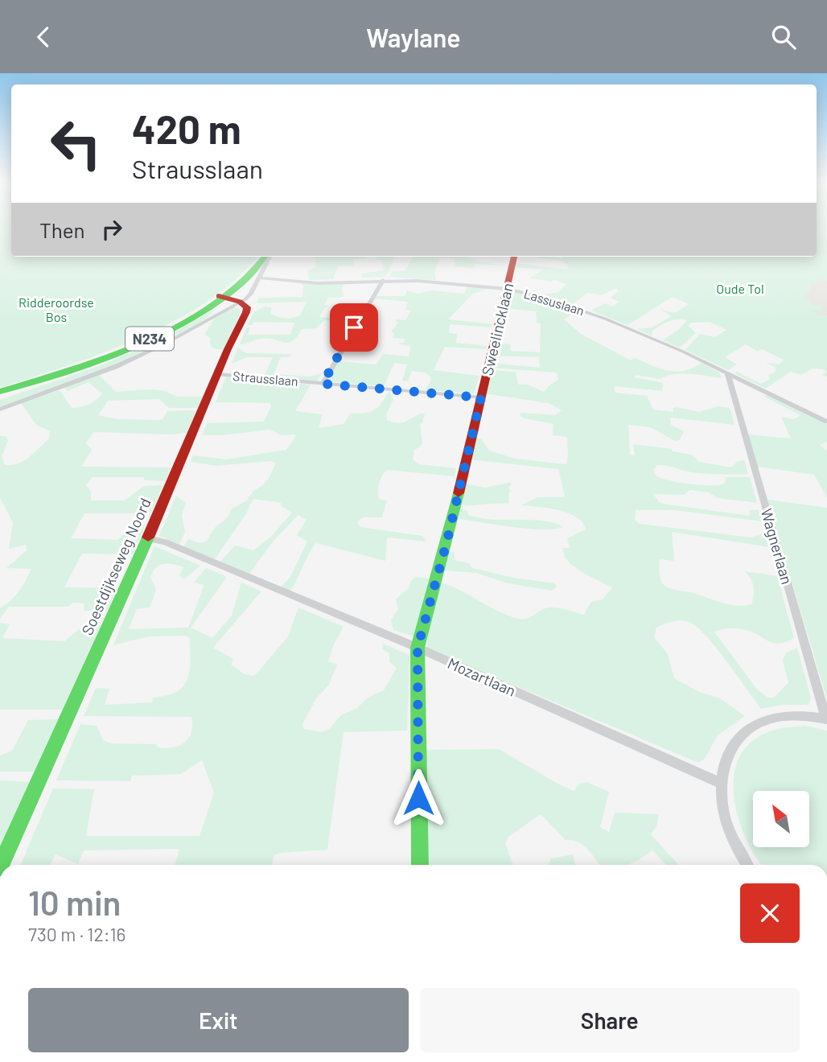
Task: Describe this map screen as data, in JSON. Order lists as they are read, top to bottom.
{
  "streets": {
    "main road": ["Sweelincklaan", "N234", "Soestdijkseweg Noord"],
    "street": [
      "Lassuslaan",
      "Strausslaan",
      "Wagnerlaan",
      "Mozartlaan"
    ]
  },
  "crossings": [
    ["Lassuslaan", "Sweelincklaan"],
    ["Lassuslaan", "Wagnerlaan"],
    ["Sweelincklaan", "Strausslaan"],
    ["Sweelincklaan", "Mozartlaan"],
    ["Strausslaan", "Soestdijkseweg Noord"],
    ["Soestdijkseweg Noord", "Mozartlaan"]
  ],
  "parks": ["Oude Tol", "Ridderoordse Bos"],
  "north": "top left",
  "page": {
    "header": "Waylane",
    "turn": ["420 m", "Strausslaan"],
    "then": "Then",
    "heading": ["10 min", "730 m · 12:16"],
    "buttons": ["Exit", "Share"]
  }
}
